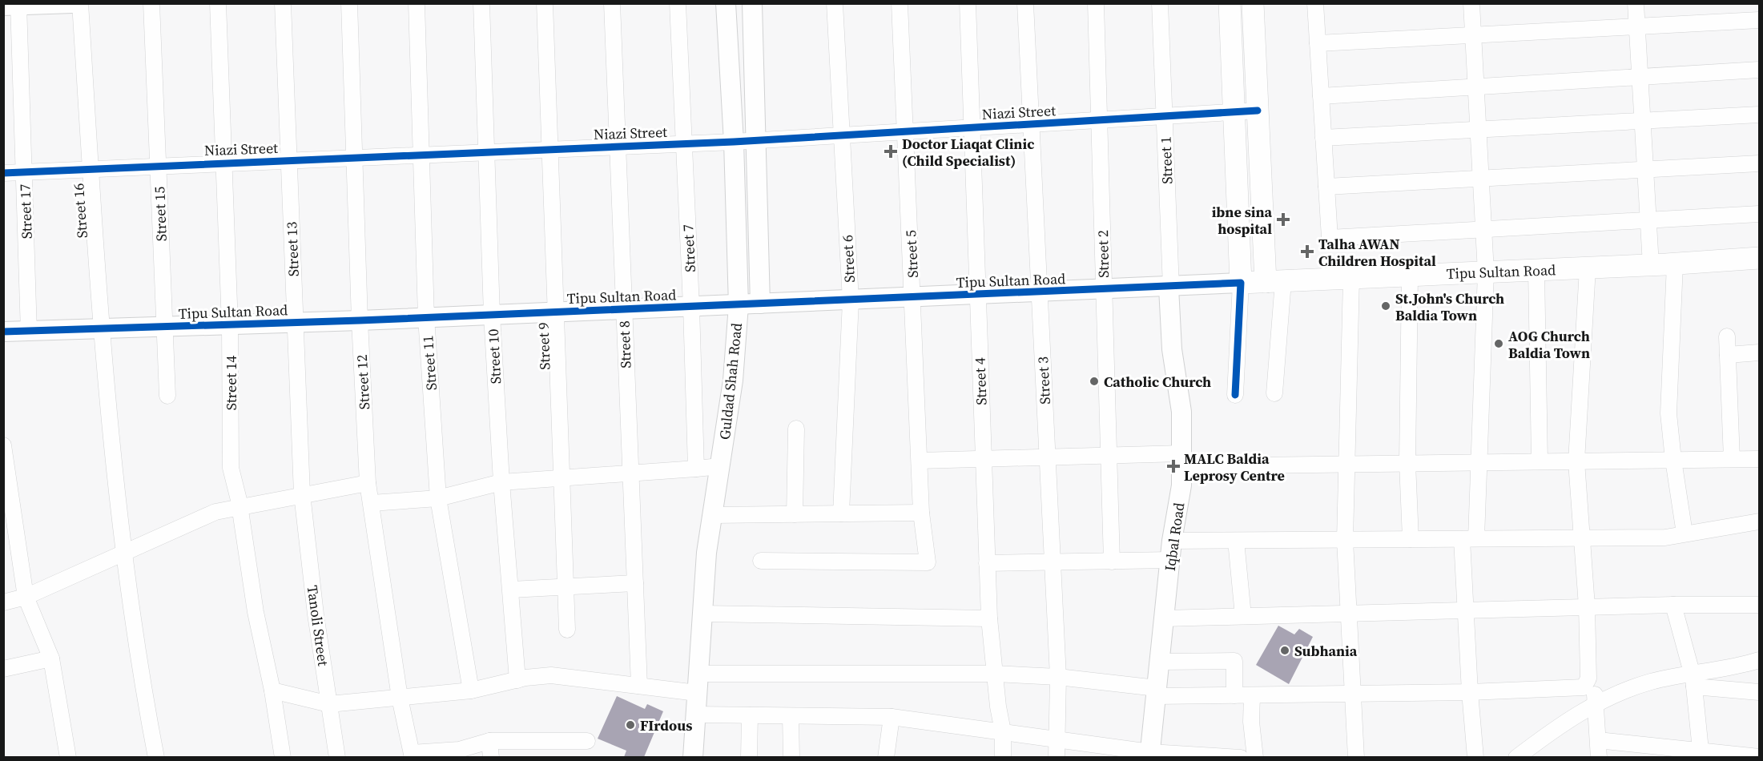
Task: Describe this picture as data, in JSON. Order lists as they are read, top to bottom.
{
  "streets": {
    "main road": ["Tipu Sultan Road"],
    "street": [
      "Niazi Street",
      "Street 1",
      "Street 16",
      "Street 17",
      "Street 15",
      "Street 7",
      "Street 13",
      "Street 5",
      "Street 2",
      "Street 6",
      "Street 8",
      "Street 9",
      "Street 10",
      "Street 11",
      "Street 3",
      "Guldad Shah Road",
      "Street 4",
      "Street 12",
      "Street 14",
      "Iqbal Road",
      "Tanoli Street"
    ]
  },
  "crossings": [
    ["Niazi Street", "Street 1"],
    ["Niazi Street", "Street 16"],
    ["Niazi Street", "Street 17"],
    ["Niazi Street", "Street 15"],
    ["Niazi Street", "Street 7"],
    ["Niazi Street", "Street 13"],
    ["Niazi Street", "Street 5"],
    ["Niazi Street", "Street 2"],
    ["Niazi Street", "Street 6"],
    ["Niazi Street", "Street 8"],
    ["Niazi Street", "Street 9"],
    ["Niazi Street", "Street 10"],
    ["Niazi Street", "Street 11"],
    ["Niazi Street", "Street 3"],
    ["Niazi Street", "Guldad Shah Road"],
    ["Niazi Street", "Street 4"],
    ["Niazi Street", "Street 12"],
    ["Niazi Street", "Street 14"],
    ["Street 1", "Tipu Sultan Road"],
    ["Street 1", "Iqbal Road"],
    ["Street 16", "Tipu Sultan Road"],
    ["Street 17", "Tipu Sultan Road"],
    ["Street 15", "Tipu Sultan Road"],
    ["Street 7", "Tipu Sultan Road"],
    ["Street 13", "Tipu Sultan Road"],
    ["Street 13", "Tanoli Street"],
    ["Street 5", "Tipu Sultan Road"],
    ["Street 2", "Tipu Sultan Road"],
    ["Street 6", "Tipu Sultan Road"],
    ["Tipu Sultan Road", "Street 8"],
    ["Tipu Sultan Road", "Street 9"],
    ["Tipu Sultan Road", "Street 10"],
    ["Tipu Sultan Road", "Street 11"],
    ["Tipu Sultan Road", "Street 3"],
    ["Tipu Sultan Road", "Guldad Shah Road"],
    ["Tipu Sultan Road", "Street 4"],
    ["Tipu Sultan Road", "Street 12"],
    ["Tipu Sultan Road", "Street 14"],
    ["Tipu Sultan Road", "Iqbal Road"]
  ],
  "places": {
    "health": [
      "Doctor Liaqat Clinic (Child Specialist)",
      "ibne sina hospital",
      "Talha AWAN Children Hospital",
      "MALC Baldia Leprosy Centre"
    ],
    "other": [
      "St.John's Church Baldia Town",
      "AOG Church Baldia Town",
      "Catholic Church",
      "Subhania",
      "FIrdous"
    ]
  }
}
